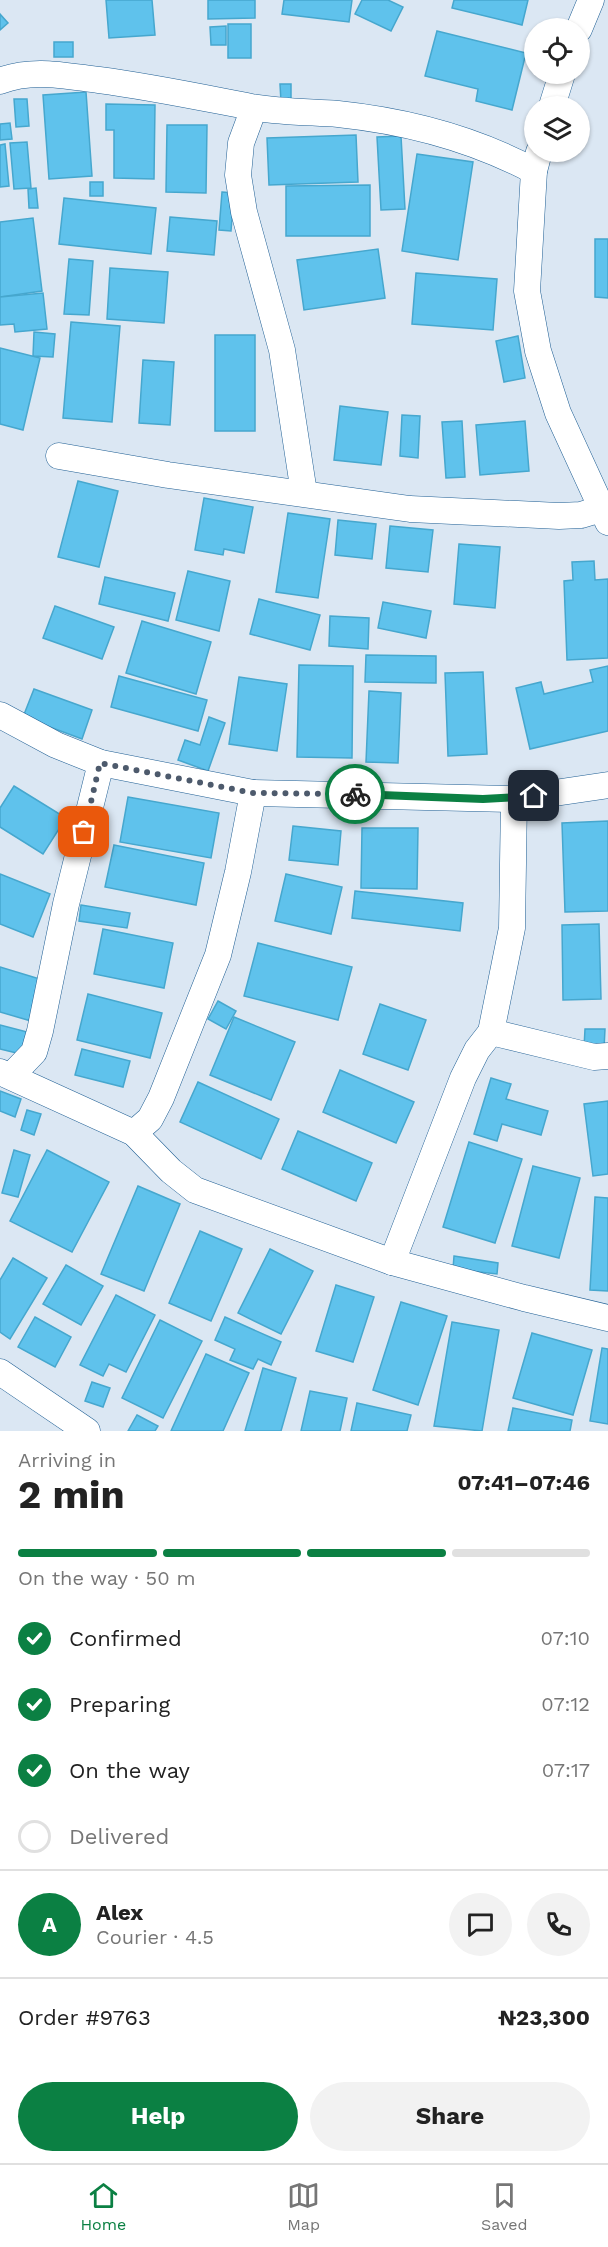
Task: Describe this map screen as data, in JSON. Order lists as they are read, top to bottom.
{
  "page": {
    "heading": ["2 min", "Arriving in", "07:41–07:46"],
    "panel": [
      "Alex",
      "Courier · 4.5",
      "Order #9763",
      "₦23,300"
    ],
    "bar": "On the way · 50 m",
    "list": [
      ["Confirmed", "07:10"],
      ["Preparing", "07:12"],
      ["On the way", "07:17"],
      "Delivered"
    ],
    "round": "A",
    "buttons": ["Help", "Share"],
    "tabs": ["Home", "Map", "Saved"]
  }
}
